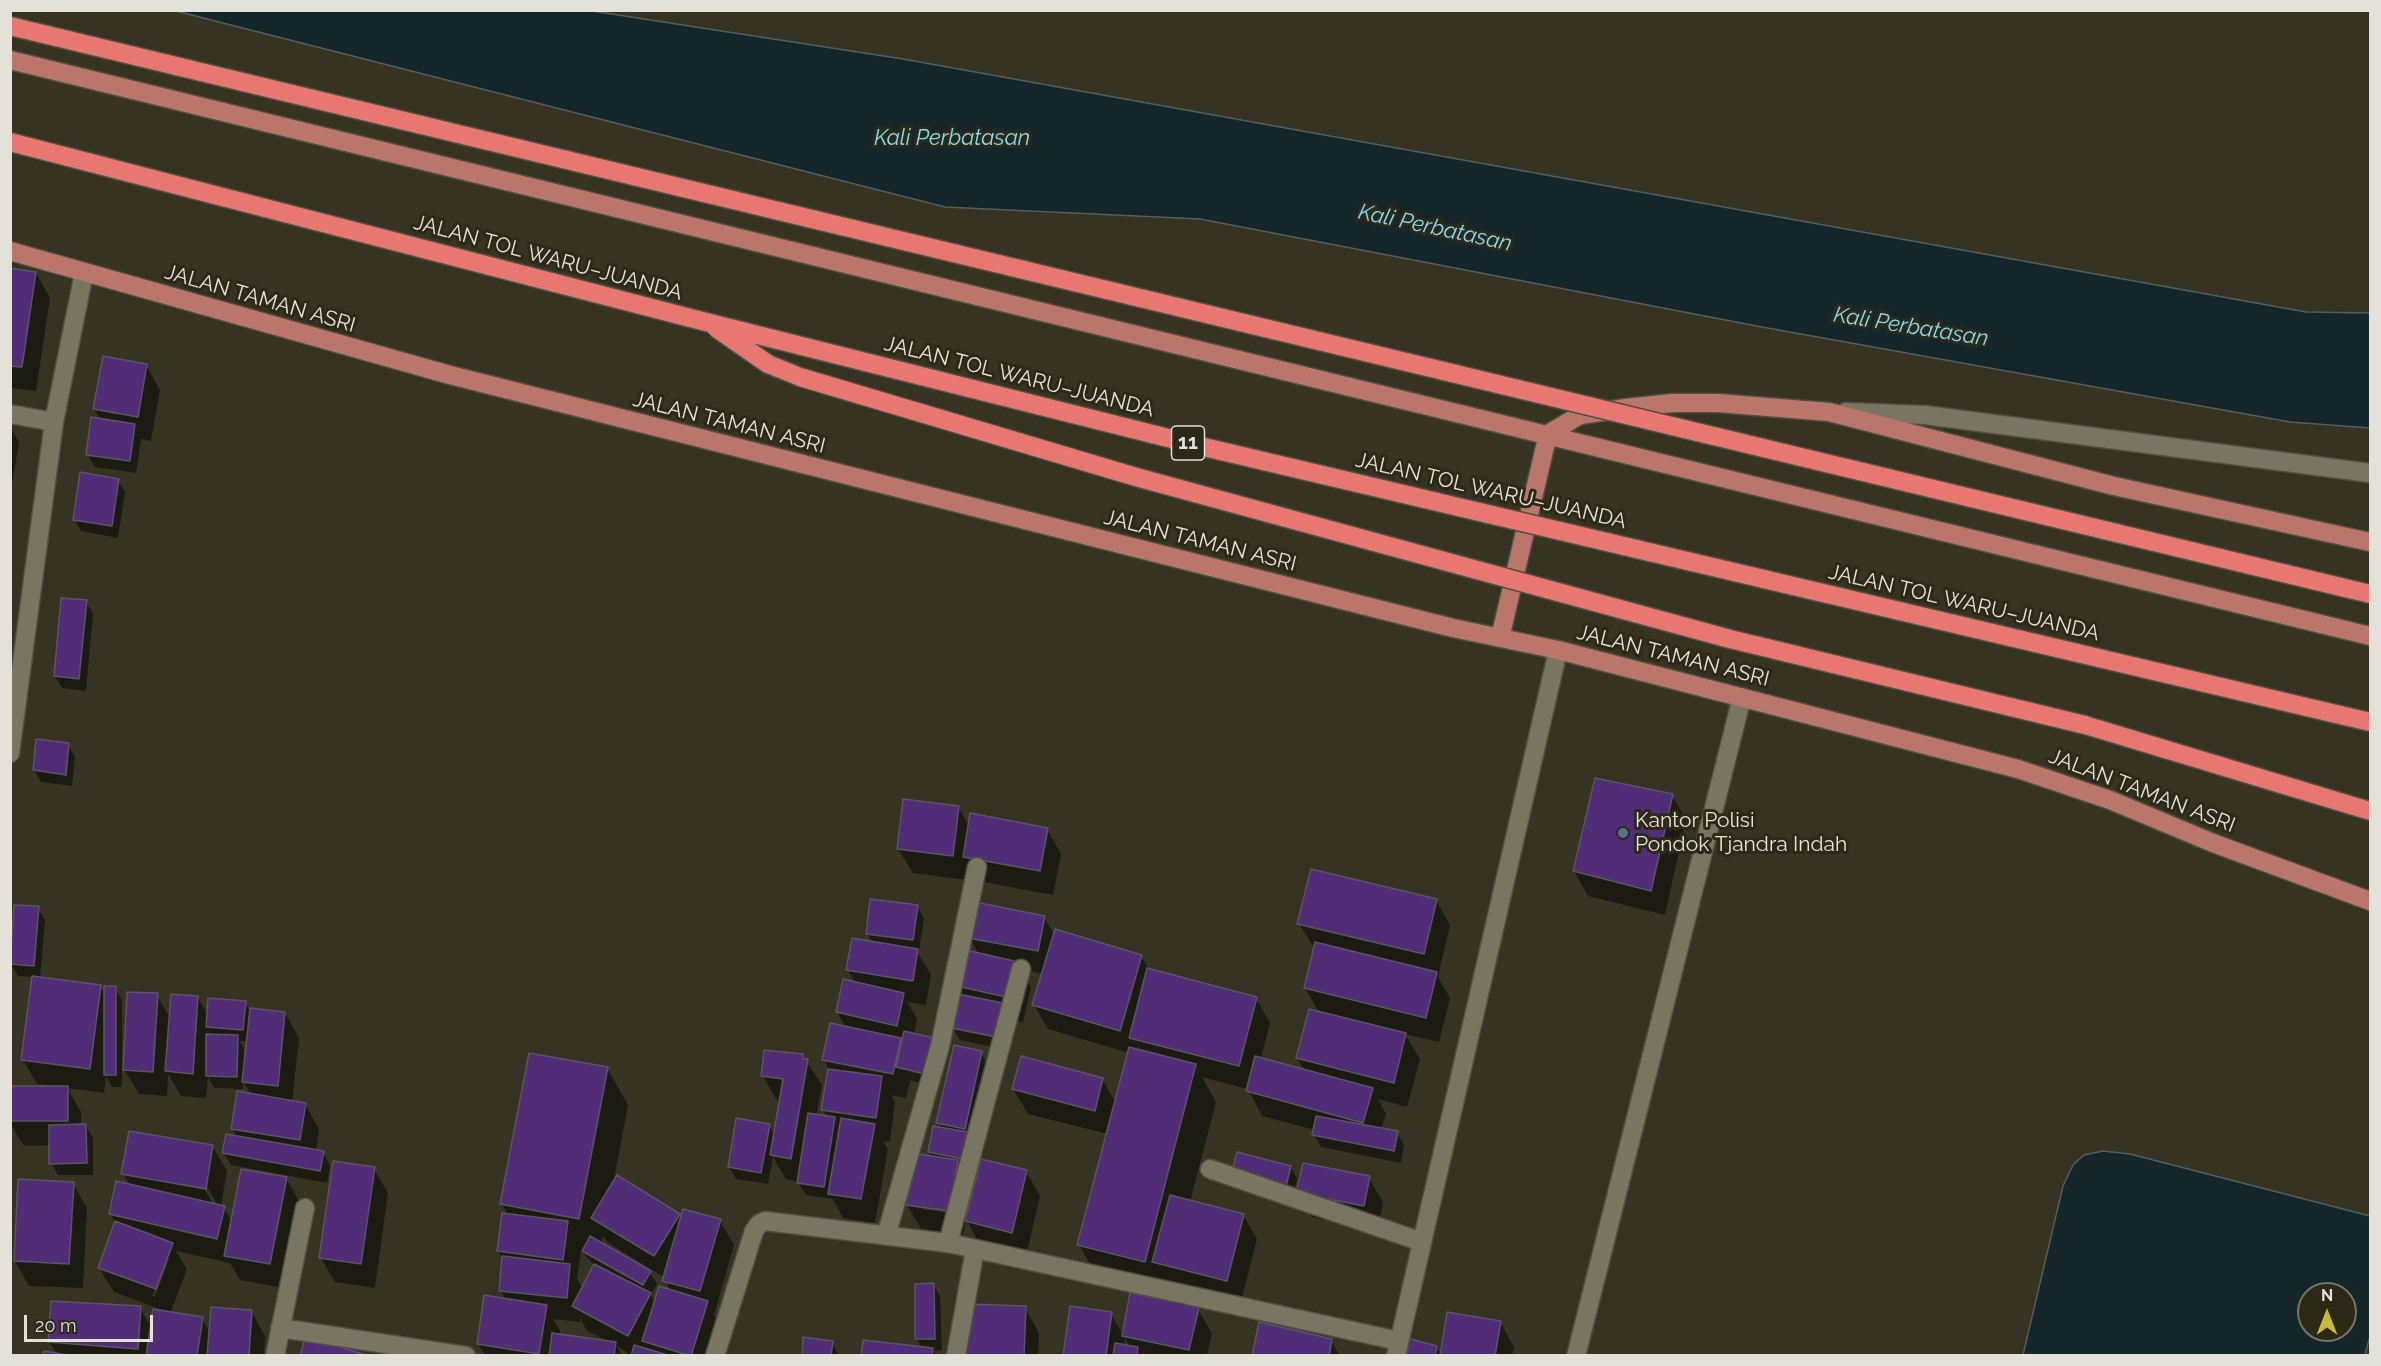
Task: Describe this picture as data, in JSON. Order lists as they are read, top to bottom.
{
  "streets": {
    "highway": ["JALAN TOL WARU–JUANDA", "11"],
    "main road": ["JALAN TAMAN ASRI"]
  },
  "water": ["Kali Perbatasan"],
  "places": ["Kantor Polisi Pondok Tjandra Indah"],
  "scale_bar": "20 m",
  "north": "top"
}
